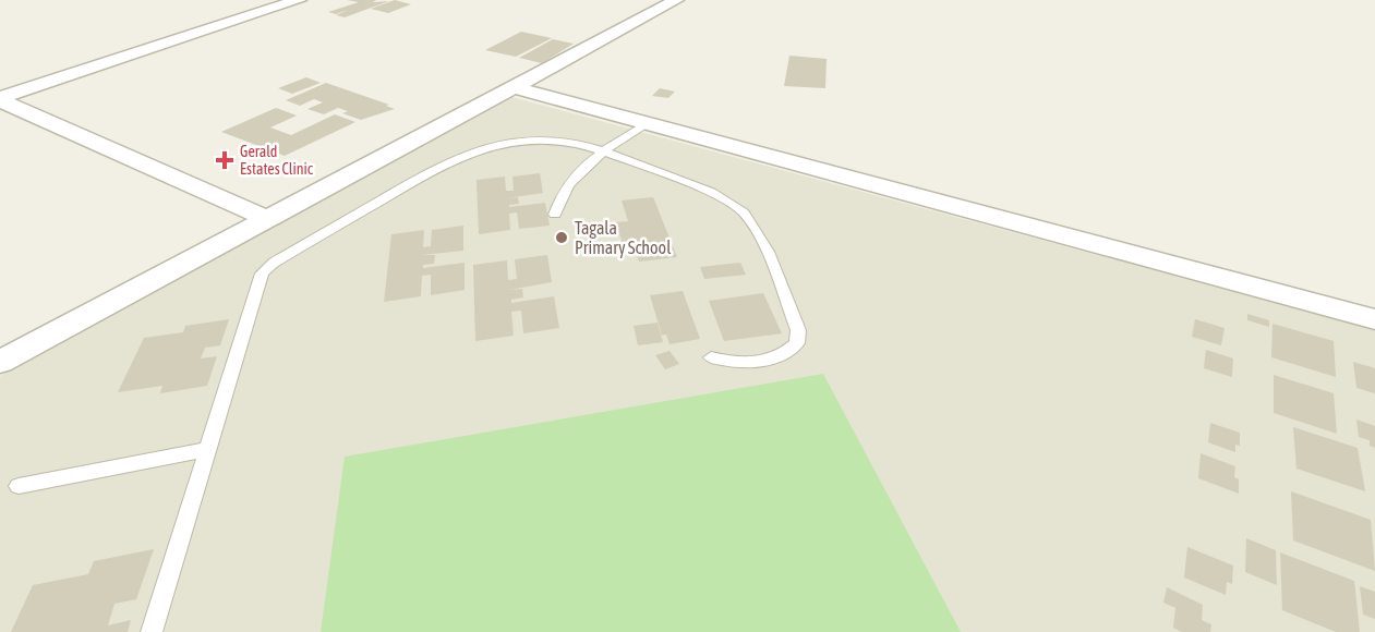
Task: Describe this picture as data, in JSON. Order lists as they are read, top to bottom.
{
  "places": {
    "health": ["Gerald Estates Clinic"],
    "other": ["Tagala Primary School"]
  }
}
